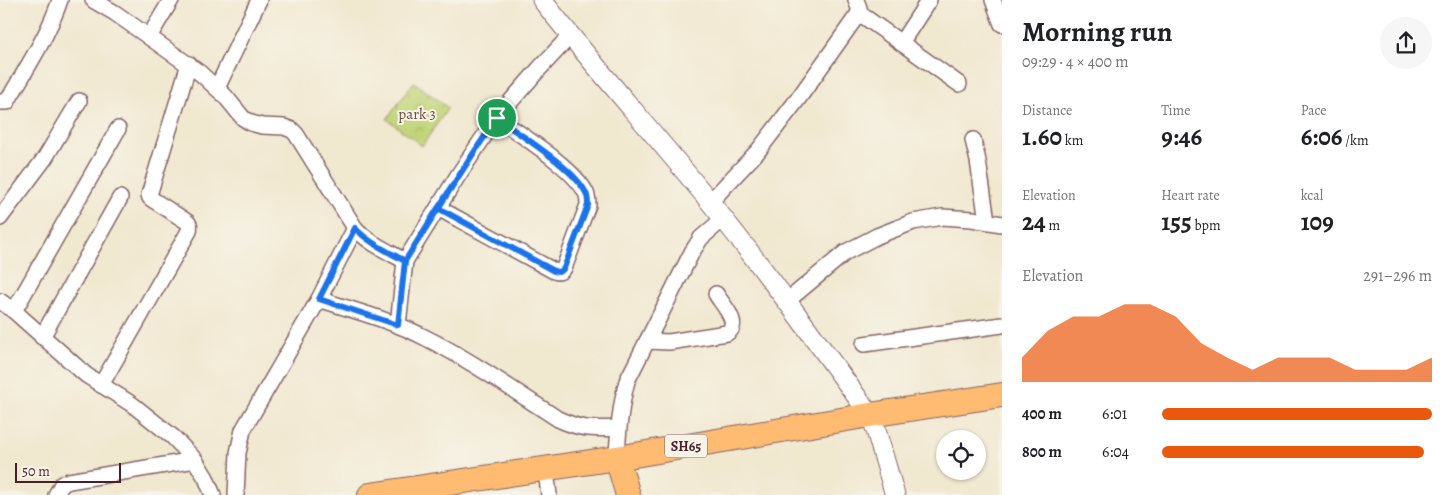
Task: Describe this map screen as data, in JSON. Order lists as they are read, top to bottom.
{
  "streets": {
    "main road": ["SH65"]
  },
  "parks": ["park 3"],
  "scale_bar": "50 m",
  "page": {
    "heading": ["Morning run", "09:29 · 4 × 400 m"],
    "stats": [
      ["Distance", "1.60 km"],
      ["Time", "9:46"],
      ["Pace", "6:06 /km"],
      ["Elevation", "24 m"],
      ["Heart rate", "155 bpm"],
      ["kcal", "109"]
    ],
    "chart": ["Elevation", "291–296 m"],
    "list": [
      {
        "name": "400 m",
        "note": "6:01"
      },
      {
        "name": "800 m",
        "note": "6:04"
      }
    ],
    "scale": "50 m"
  }
}
